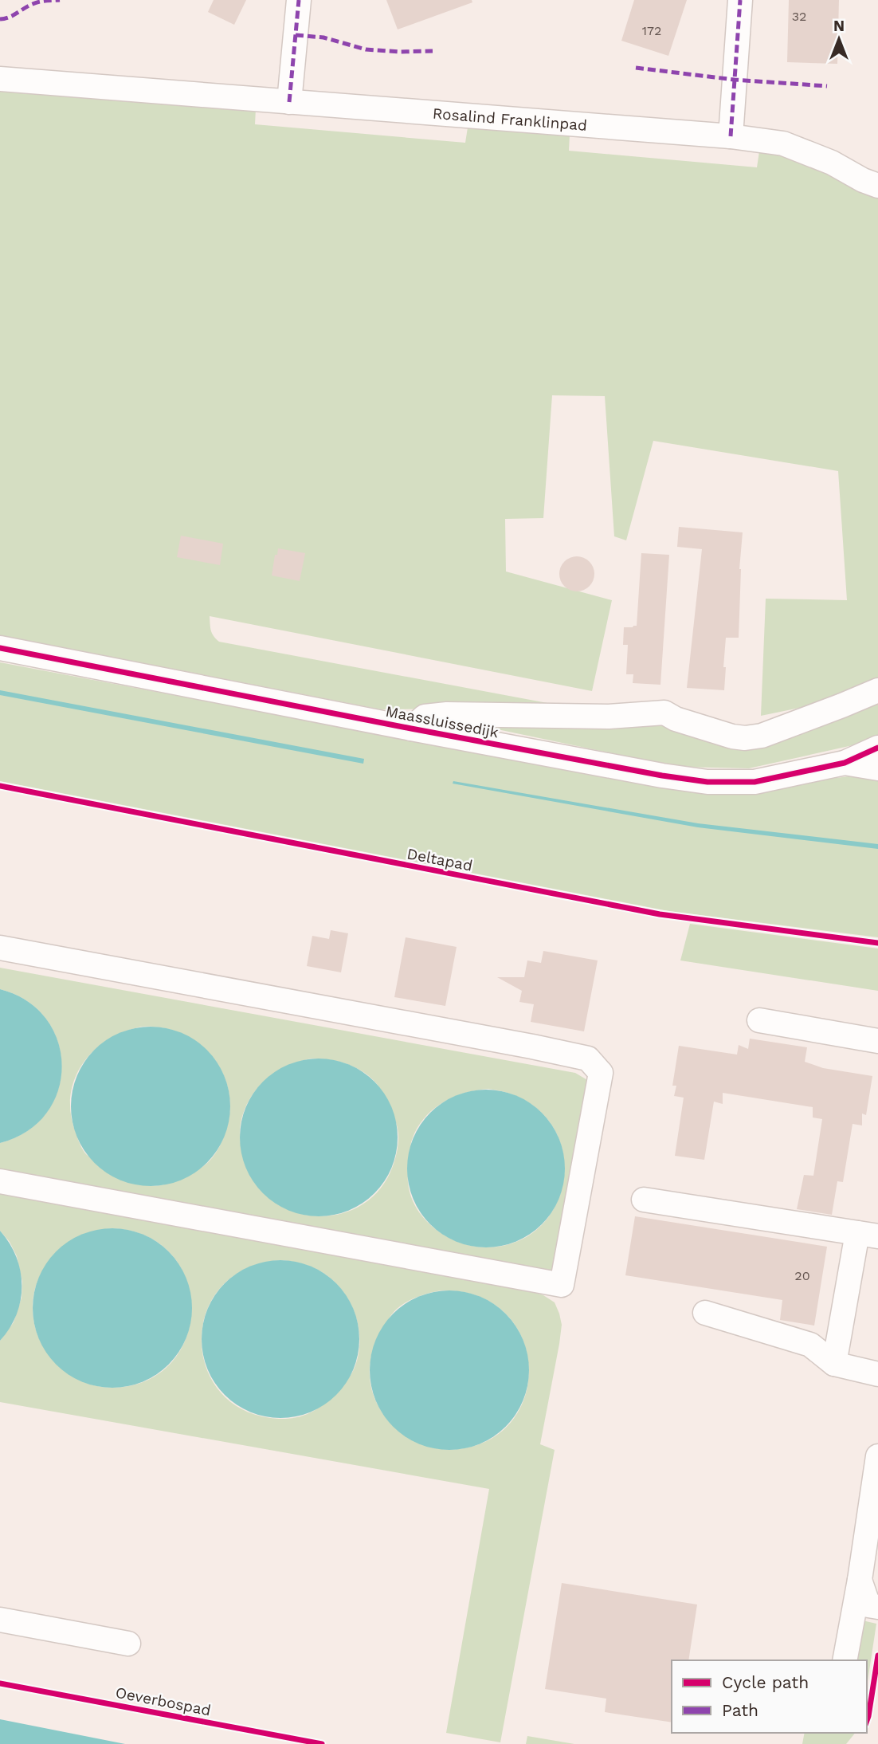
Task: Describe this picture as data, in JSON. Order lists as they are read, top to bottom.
{
  "streets": {
    "street": ["Rosalind Franklinpad", "Maassluissedijk"],
    "cycle path": ["Deltapad", "Oeverbospad"]
  },
  "house_numbers": ["32", "172", "20"],
  "legend": ["Cycle path", "Path"],
  "north": "top"
}
